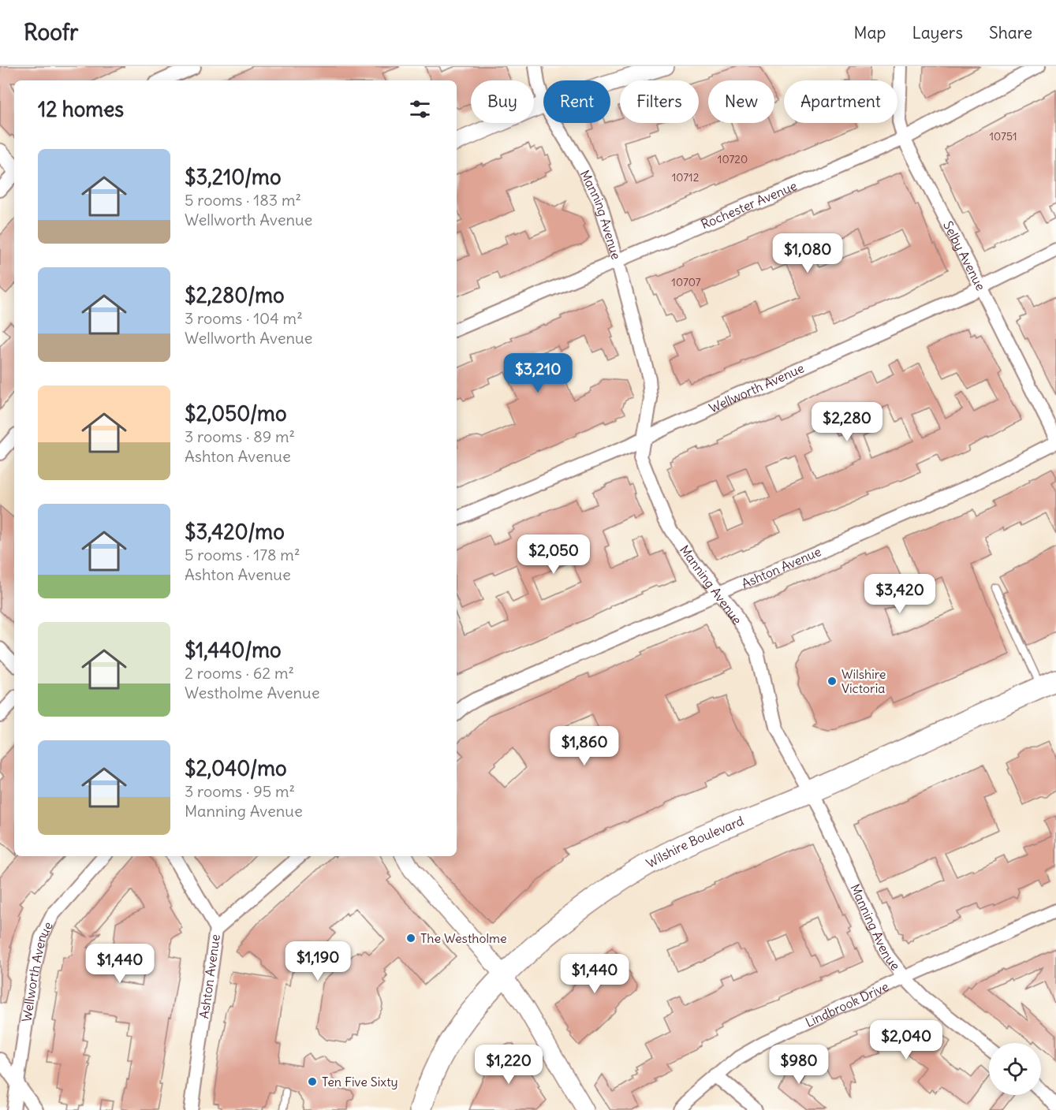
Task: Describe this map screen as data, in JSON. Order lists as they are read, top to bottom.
{
  "streets": {
    "main road": ["Wilshire Boulevard"],
    "street": [
      "Rochester Avenue",
      "Manning Avenue",
      "Selby Avenue",
      "Wellworth Avenue",
      "Ashton Avenue",
      "Lindbrook Drive"
    ]
  },
  "crossings": [
    ["Rochester Avenue", "Manning Avenue"],
    ["Rochester Avenue", "Selby Avenue"],
    ["Manning Avenue", "Wellworth Avenue"],
    ["Manning Avenue", "Ashton Avenue"],
    ["Manning Avenue", "Wilshire Boulevard"],
    ["Manning Avenue", "Lindbrook Drive"],
    ["Selby Avenue", "Wellworth Avenue"]
  ],
  "places": ["Wilshire Victoria", "The Westholme", "Ten Five Sixty"],
  "house_numbers": [
    "10751",
    "10720",
    "10712",
    "10707"
  ],
  "page": {
    "header": "Roofr",
    "nav": ["Map", "Layers", "Share"],
    "chip": [
      "Buy",
      "Rent",
      "Filters",
      "New",
      "Apartment"
    ],
    "heading": "12 homes",
    "list": [
      {
        "name": "$3,210/mo",
        "note": "5 rooms · 183 m² · Wellworth Avenue"
      },
      {
        "name": "$2,280/mo",
        "note": "3 rooms · 104 m² · Wellworth Avenue"
      },
      {
        "name": "$2,050/mo",
        "note": "3 rooms · 89 m² · Ashton Avenue"
      },
      {
        "name": "$3,420/mo",
        "note": "5 rooms · 178 m² · Ashton Avenue"
      },
      {
        "name": "$1,440/mo",
        "note": "2 rooms · 62 m² · Westholme Avenue"
      },
      {
        "name": "$2,040/mo",
        "note": "3 rooms · 95 m² · Manning Avenue"
      }
    ],
    "price": [
      "$1,080",
      "$3,210",
      "$2,280",
      "$2,050",
      "$3,420",
      "$1,860",
      "$1,190",
      "$1,440",
      "$1,440",
      "$2,040",
      "$1,220",
      "$980"
    ]
  }
}
